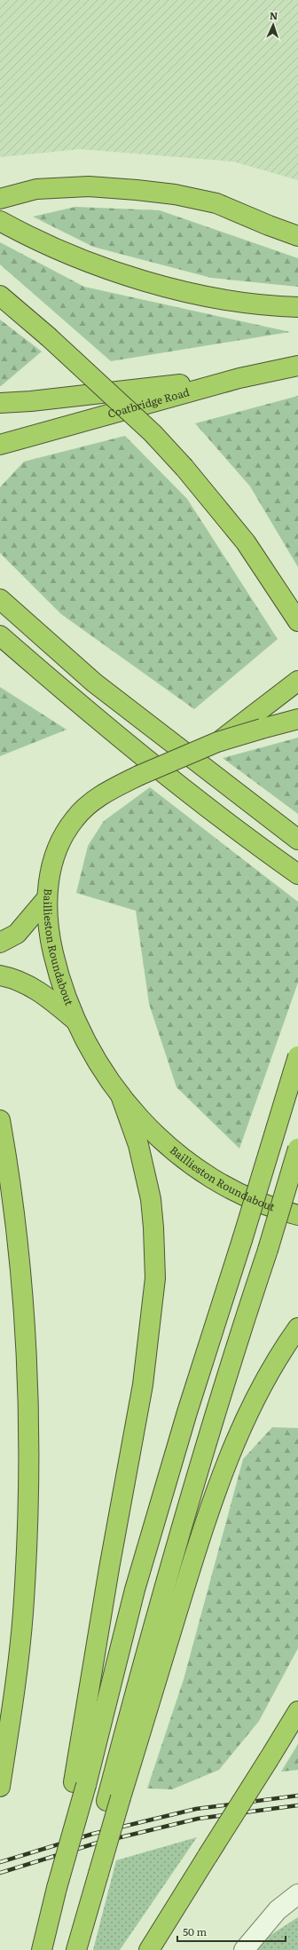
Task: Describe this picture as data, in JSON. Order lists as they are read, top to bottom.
{
  "streets": {
    "highway": ["Coatbridge Road", "Baillieston Roundabout"]
  },
  "scale_bar": "50 m",
  "north": "top"
}
